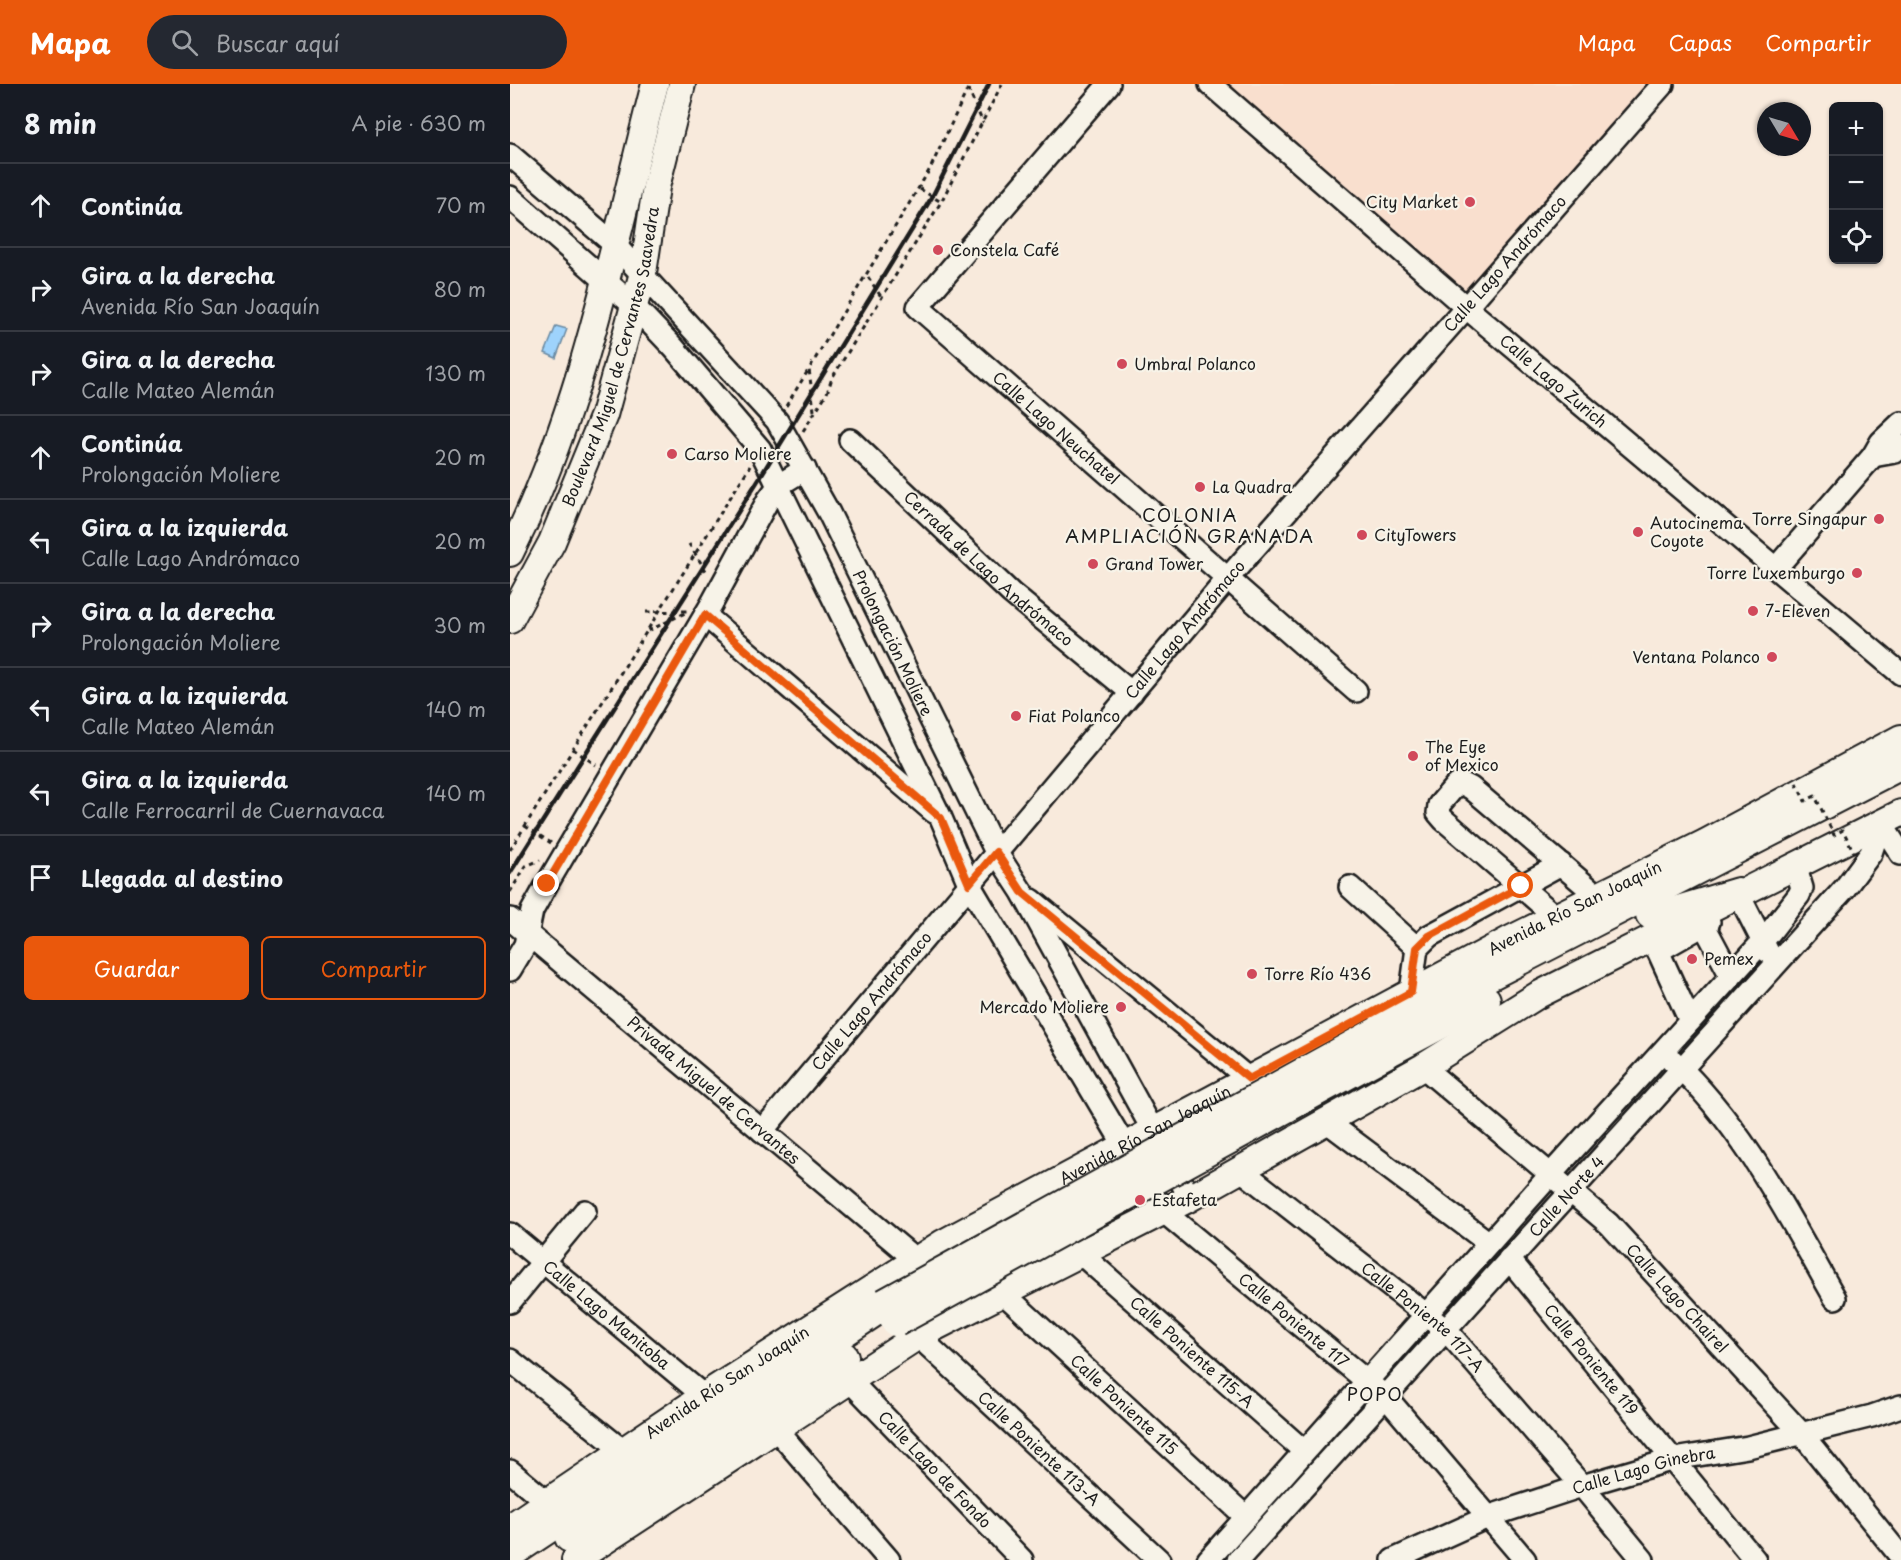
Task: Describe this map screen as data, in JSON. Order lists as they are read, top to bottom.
{
  "streets": {
    "highway": ["Avenida Río San Joaquín"],
    "main road": ["Boulevard Miguel de Cervantes Saavedra"],
    "street": [
      "Calle Lago Andrómaco",
      "Calle Lago Zurich",
      "Calle Lago Neuchatel",
      "Cerrada de Lago Andrómaco",
      "Prolongación Moliere",
      "Privada Miguel de Cervantes",
      "Calle Norte 4",
      "Calle Lago Chairel",
      "Calle Lago Manitoba",
      "Calle Poniente 117-A",
      "Calle Poniente 117",
      "Calle Poniente 115-A",
      "Calle Poniente 119",
      "Calle Poniente 115",
      "Calle Poniente 113-A",
      "Calle Lago de Fondo",
      "Calle Lago Ginebra"
    ]
  },
  "crossings": [
    ["Calle Lago Andrómaco", "Calle Lago Zurich"],
    ["Calle Lago Andrómaco", "Calle Lago Neuchatel"],
    ["Calle Lago Andrómaco", "Cerrada de Lago Andrómaco"],
    ["Calle Lago Andrómaco", "Prolongación Moliere"],
    ["Calle Lago Andrómaco", "Privada Miguel de Cervantes"],
    ["Boulevard Miguel de Cervantes Saavedra", "Prolongación Moliere"],
    ["Prolongación Moliere", "Avenida Río San Joaquín"],
    ["Prolongación Moliere", "Calle Poniente 117"],
    ["Avenida Río San Joaquín", "Privada Miguel de Cervantes"],
    ["Avenida Río San Joaquín", "Calle Norte 4"],
    ["Avenida Río San Joaquín", "Calle Lago Chairel"],
    ["Avenida Río San Joaquín", "Calle Lago Manitoba"],
    ["Avenida Río San Joaquín", "Calle Poniente 117-A"],
    ["Avenida Río San Joaquín", "Calle Poniente 117"],
    ["Avenida Río San Joaquín", "Calle Poniente 115-A"],
    ["Avenida Río San Joaquín", "Calle Poniente 115"],
    ["Avenida Río San Joaquín", "Calle Poniente 113-A"],
    ["Avenida Río San Joaquín", "Calle Lago de Fondo"],
    ["Calle Norte 4", "Calle Lago Chairel"],
    ["Calle Norte 4", "Calle Poniente 117-A"],
    ["Calle Norte 4", "Calle Poniente 117"],
    ["Calle Norte 4", "Calle Poniente 115-A"],
    ["Calle Norte 4", "Calle Poniente 119"],
    ["Calle Norte 4", "Calle Poniente 115"],
    ["Calle Lago Chairel", "Calle Lago Ginebra"],
    ["Calle Poniente 117-A", "Calle Lago Ginebra"],
    ["Calle Poniente 117", "Calle Lago Ginebra"],
    ["Calle Poniente 119", "Calle Lago Ginebra"]
  ],
  "districts": ["COLONIA AMPLIACIÓN GRANADA", "POPO"],
  "places": [
    "City Market",
    "Constela Café",
    "Umbral Polanco",
    "Carso Moliere",
    "La Quadra",
    "Torre Singapur",
    "Autocinema Coyote",
    "CityTowers",
    "Grand Tower",
    "Torre Luxemburgo",
    "7-Eleven",
    "Ventana Polanco",
    "Fiat Polanco",
    "The Eye of Mexico",
    "Pemex",
    "Torre Río 436",
    "Mercado Moliere",
    "Estafeta"
  ],
  "north": "bottom right",
  "page": {
    "header": "Mapa",
    "search": "Buscar aquí",
    "nav": ["Mapa", "Capas", "Compartir"],
    "heading": ["8 min", "A pie · 630 m"],
    "map_buttons": ["+", "−"],
    "list": [
      ["Continúa", "70 m"],
      ["Gira a la derecha", "Avenida Río San Joaquín", "80 m"],
      ["Gira a la derecha", "Calle Mateo Alemán", "130 m"],
      ["Continúa", "Prolongación Moliere", "20 m"],
      ["Gira a la izquierda", "Calle Lago Andrómaco", "20 m"],
      ["Gira a la derecha", "Prolongación Moliere", "30 m"],
      ["Gira a la izquierda", "Calle Mateo Alemán", "140 m"],
      ["Gira a la izquierda", "Calle Ferrocarril de Cuernavaca", "140 m"],
      "Llegada al destino"
    ],
    "buttons": ["Guardar", "Compartir"]
  }
}
